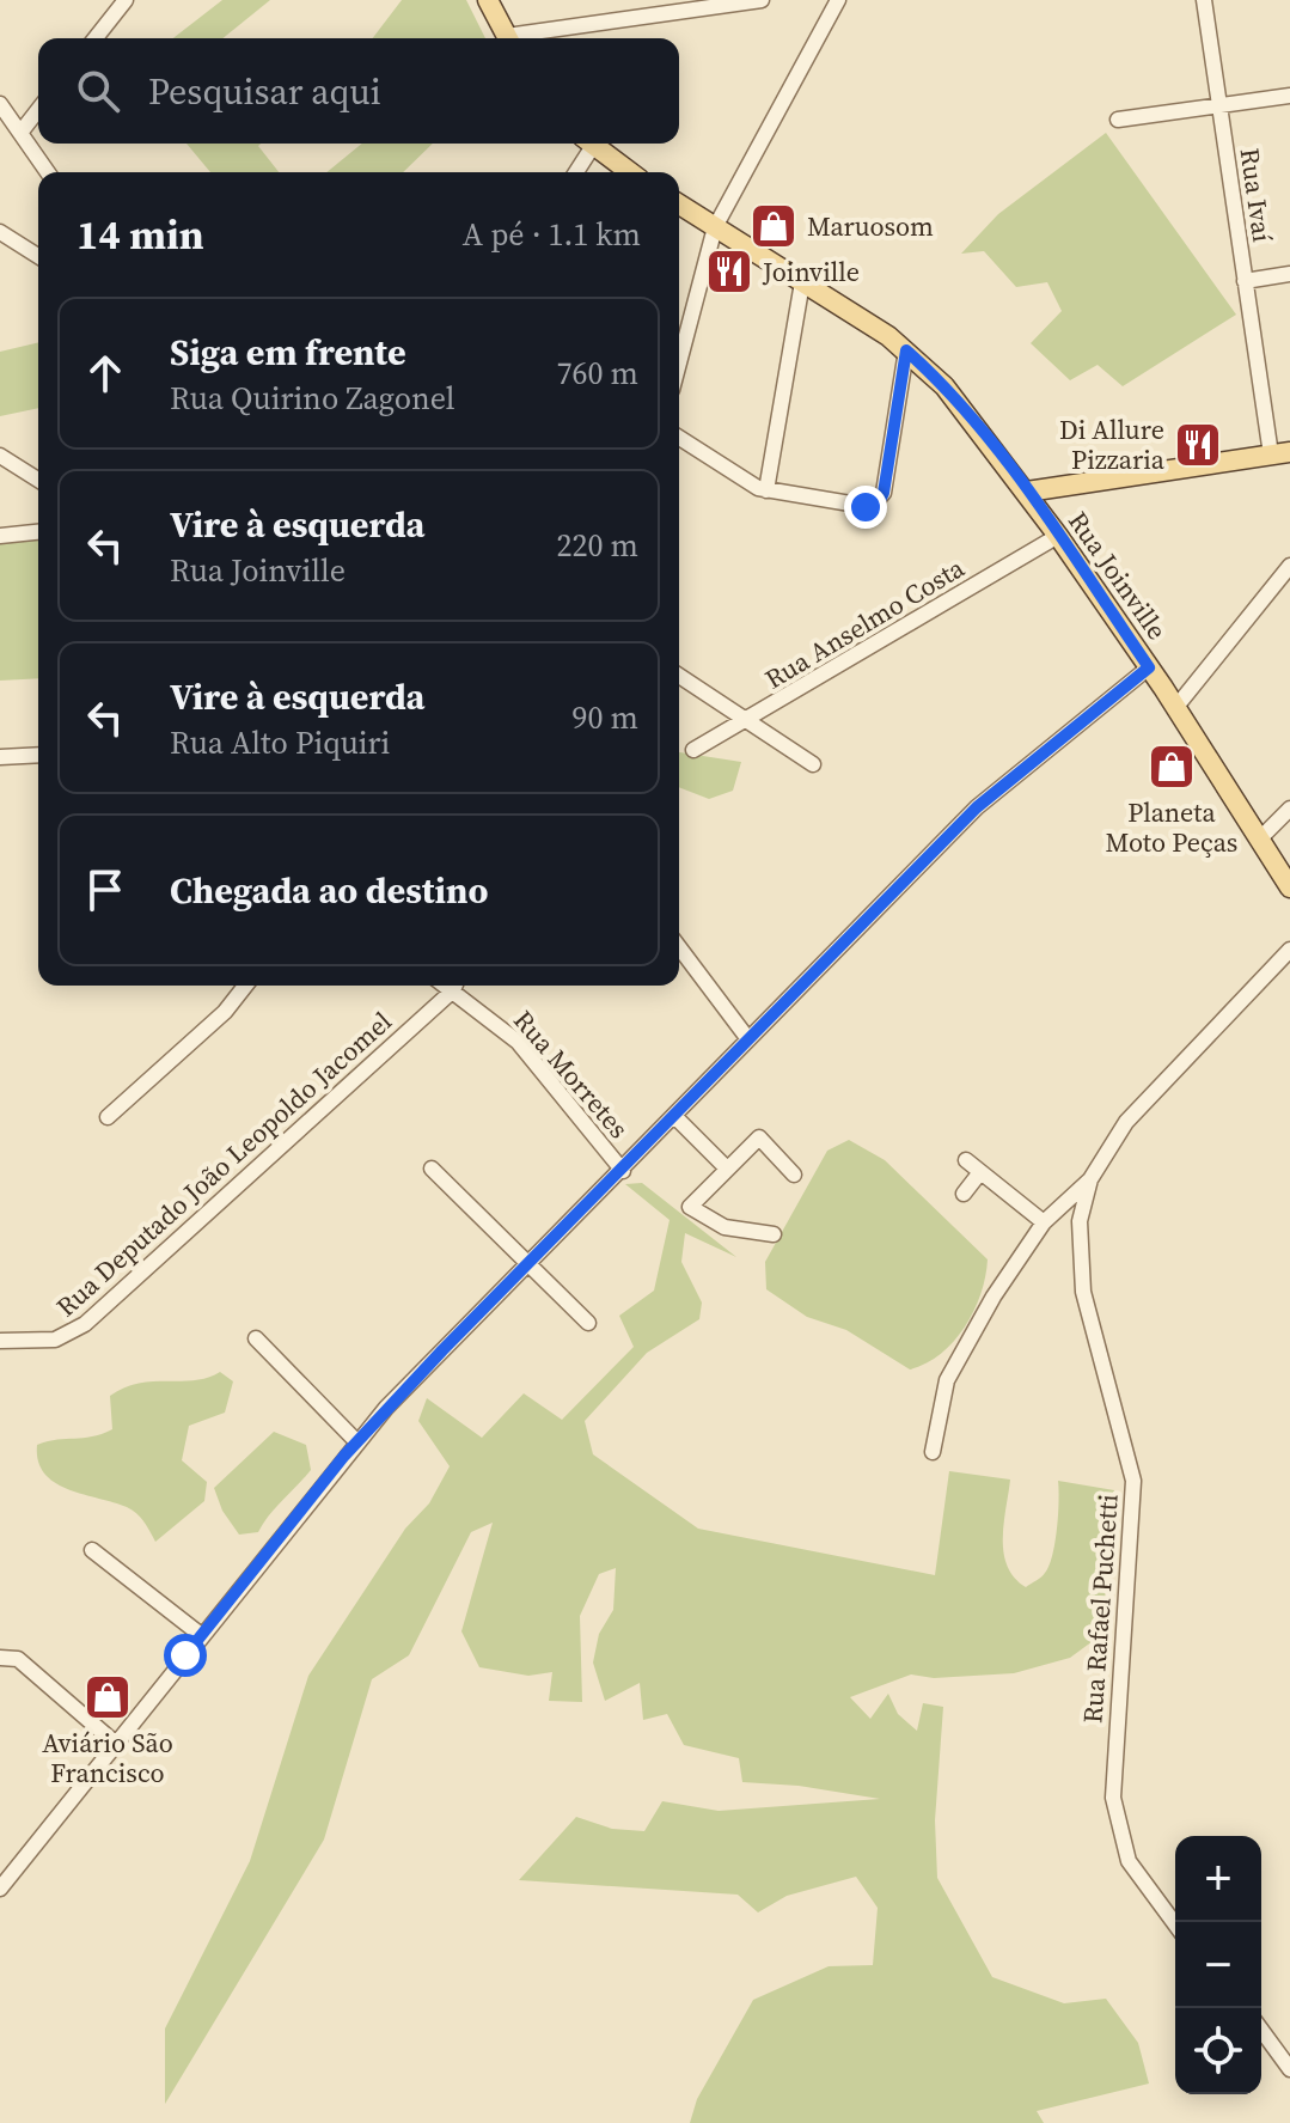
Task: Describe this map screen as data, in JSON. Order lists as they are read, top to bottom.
{
  "streets": {
    "main road": ["Rua Joinville"],
    "street": [
      "Rua Ivaí",
      "Rua Anselmo Costa",
      "Rua Morretes",
      "Rua Deputado João Leopoldo Jacomel",
      "Rua Rafael Puchetti"
    ]
  },
  "crossings": [
    ["Rua Joinville", "Rua Anselmo Costa"]
  ],
  "places": {
    "shop": ["Maruosom", "Planeta Moto Peças", "Aviário São Francisco"],
    "restaurant": ["Joinville", "Di Allure Pizzaria"]
  },
  "page": {
    "search": "Pesquisar aqui",
    "heading": ["14 min", "A pé · 1.1 km"],
    "list": [
      ["Siga em frente", "Rua Quirino Zagonel", "760 m"],
      ["Vire à esquerda", "Rua Joinville", "220 m"],
      ["Vire à esquerda", "Rua Alto Piquiri", "90 m"],
      "Chegada ao destino"
    ],
    "map_buttons": ["+", "−"]
  }
}
